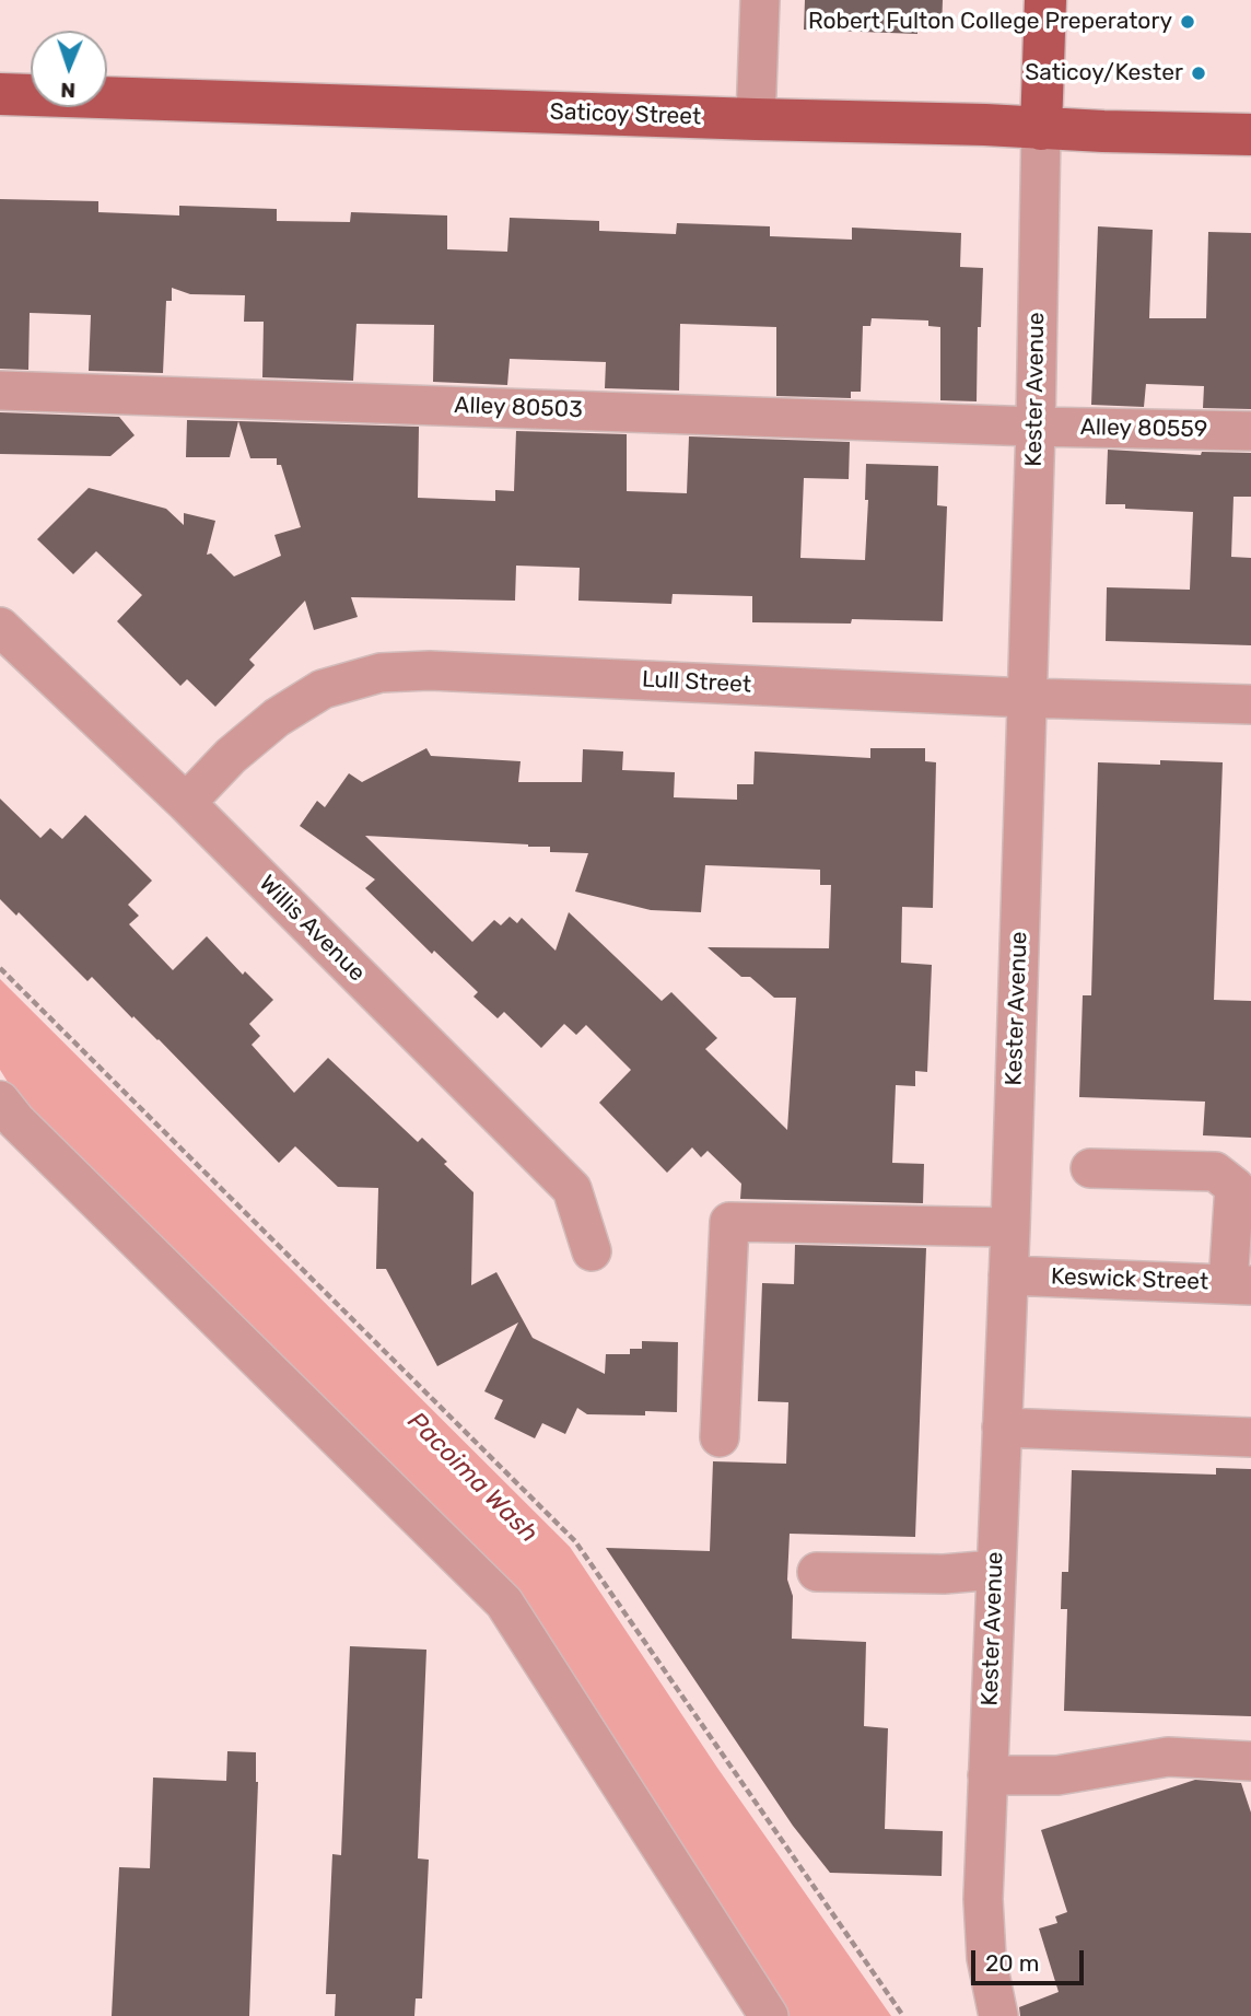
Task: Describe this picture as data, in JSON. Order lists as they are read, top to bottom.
{
  "streets": {
    "main road": ["Saticoy Street", "Kester Avenue"],
    "street": [
      "Alley 80503",
      "Alley 80559",
      "Lull Street",
      "Willis Avenue",
      "Keswick Street"
    ]
  },
  "crossings": [
    ["Saticoy Street", "Kester Avenue"],
    ["Kester Avenue", "Alley 80503"],
    ["Kester Avenue", "Alley 80559"],
    ["Kester Avenue", "Lull Street"],
    ["Kester Avenue", "Keswick Street"],
    ["Alley 80503", "Alley 80559"],
    ["Lull Street", "Willis Avenue"]
  ],
  "water": ["Pacoima Wash"],
  "places": ["Robert Fulton College Preperatory", "Saticoy/Kester"],
  "scale_bar": "20 m",
  "north": "bottom"
}
